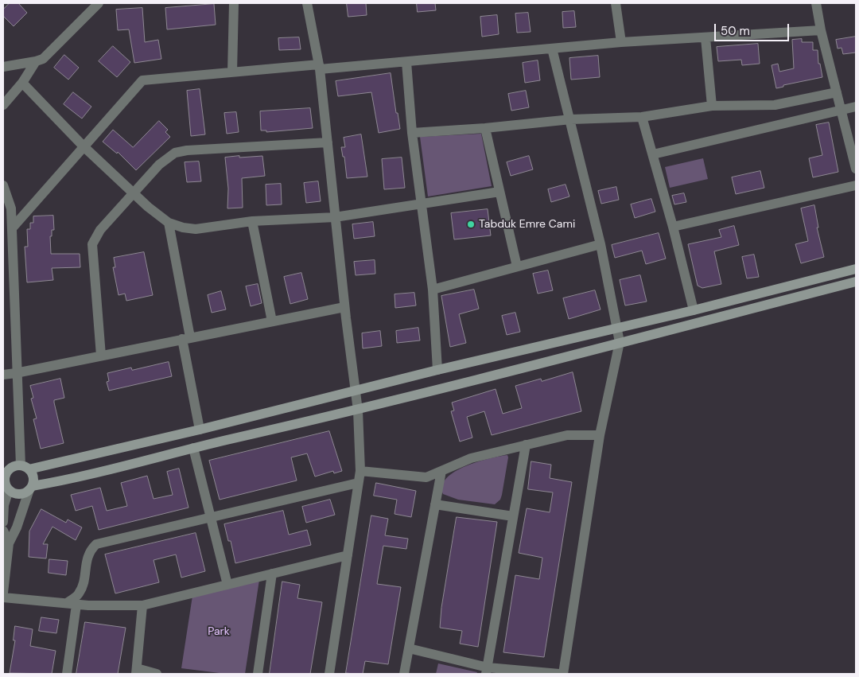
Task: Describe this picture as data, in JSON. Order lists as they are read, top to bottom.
{
  "parks": ["Park"],
  "places": ["Tabduk Emre Cami"],
  "scale_bar": "50 m"
}
